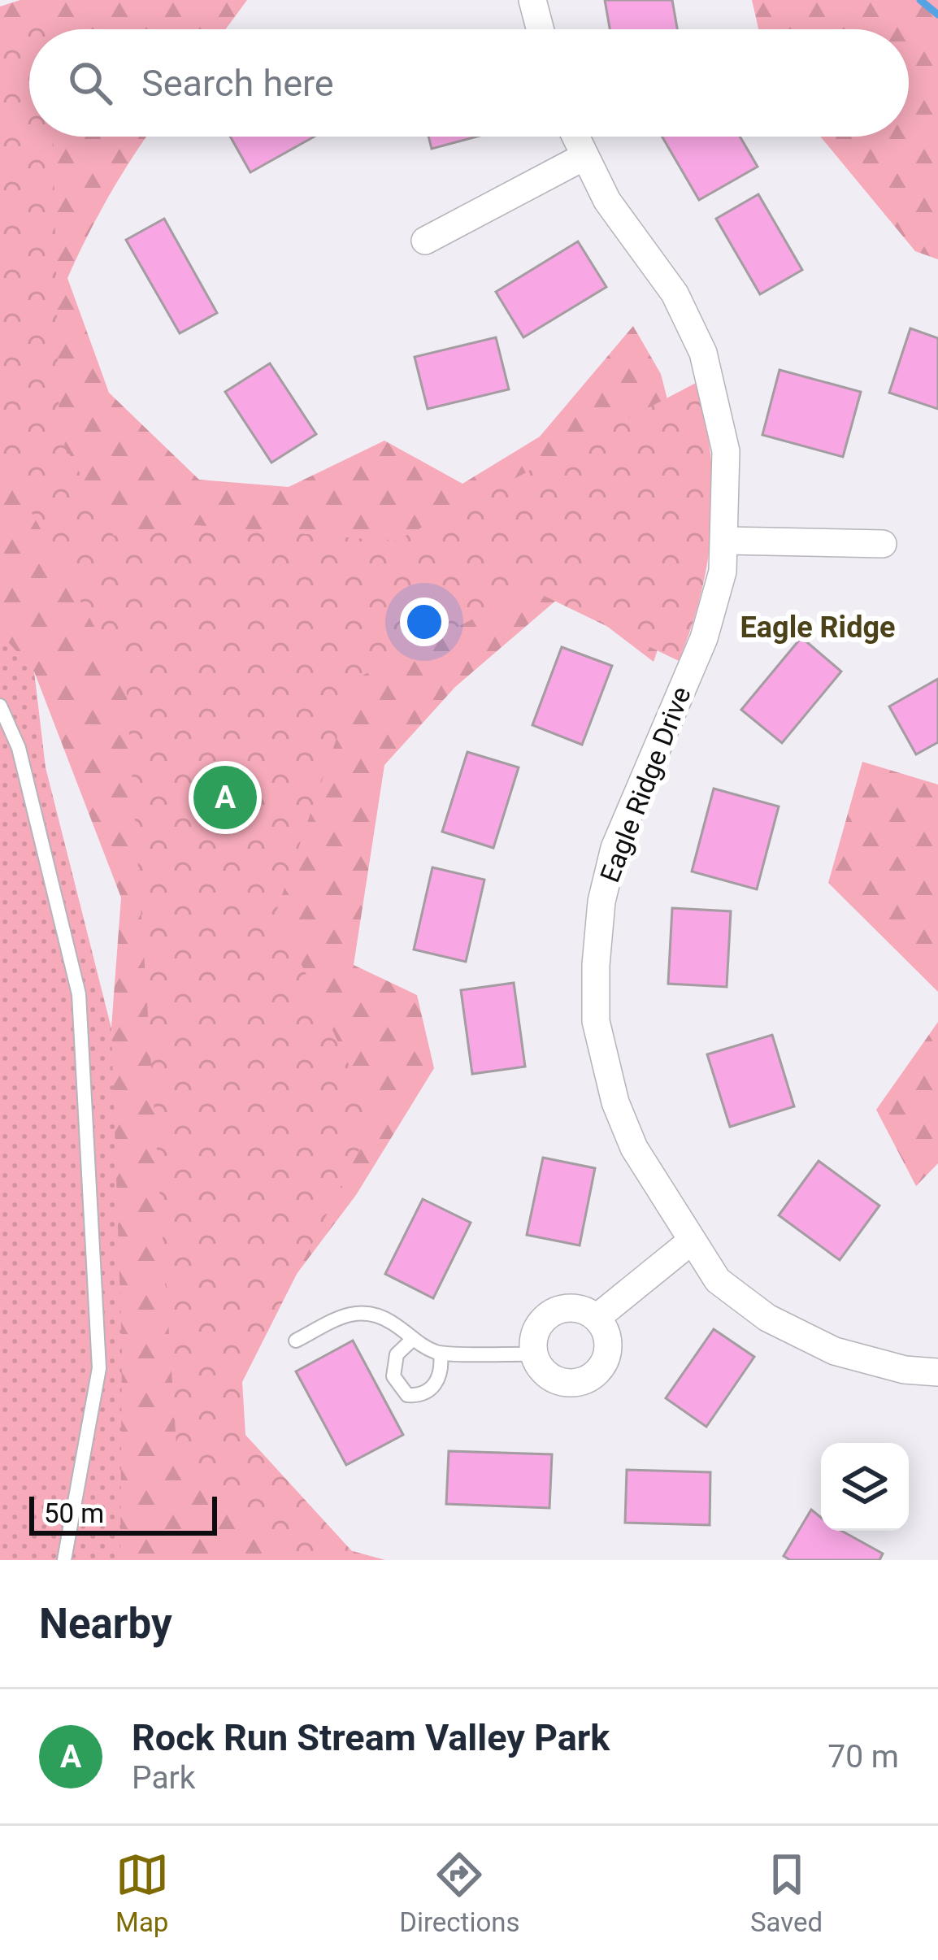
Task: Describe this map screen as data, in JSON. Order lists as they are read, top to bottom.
{
  "streets": {
    "street": ["Eagle Ridge Drive"]
  },
  "districts": ["Eagle Ridge"],
  "scale_bar": "50 m",
  "page": {
    "search": "Search here",
    "pins": "A",
    "scale": "50 m",
    "heading": "Nearby",
    "list": [
      {
        "mark": "A",
        "name": "Rock Run Stream Valley Park",
        "note": "Park",
        "value": "70 m"
      }
    ],
    "nav": ["Map", "Directions", "Saved"]
  }
}
